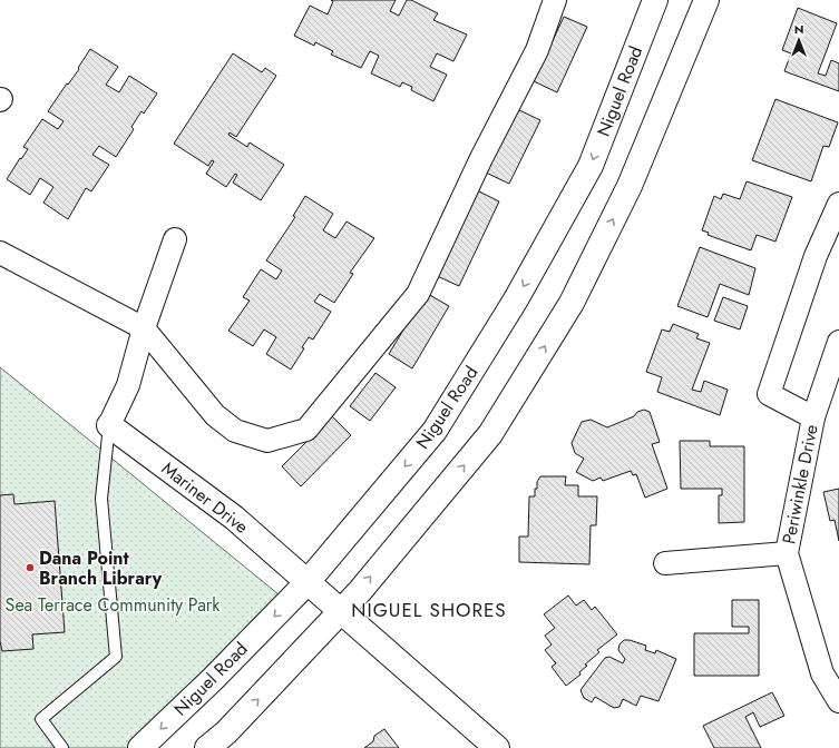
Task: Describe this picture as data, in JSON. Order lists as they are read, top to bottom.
{
  "streets": {
    "main road": ["Niguel Road", "Mariner Drive"],
    "street": ["Periwinkle Drive"]
  },
  "crossings": [
    ["Niguel Road", "Mariner Drive"]
  ],
  "districts": ["NIGUEL SHORES"],
  "parks": ["Sea Terrace Community Park"],
  "places": ["Dana Point Branch Library"],
  "north": "top"
}
